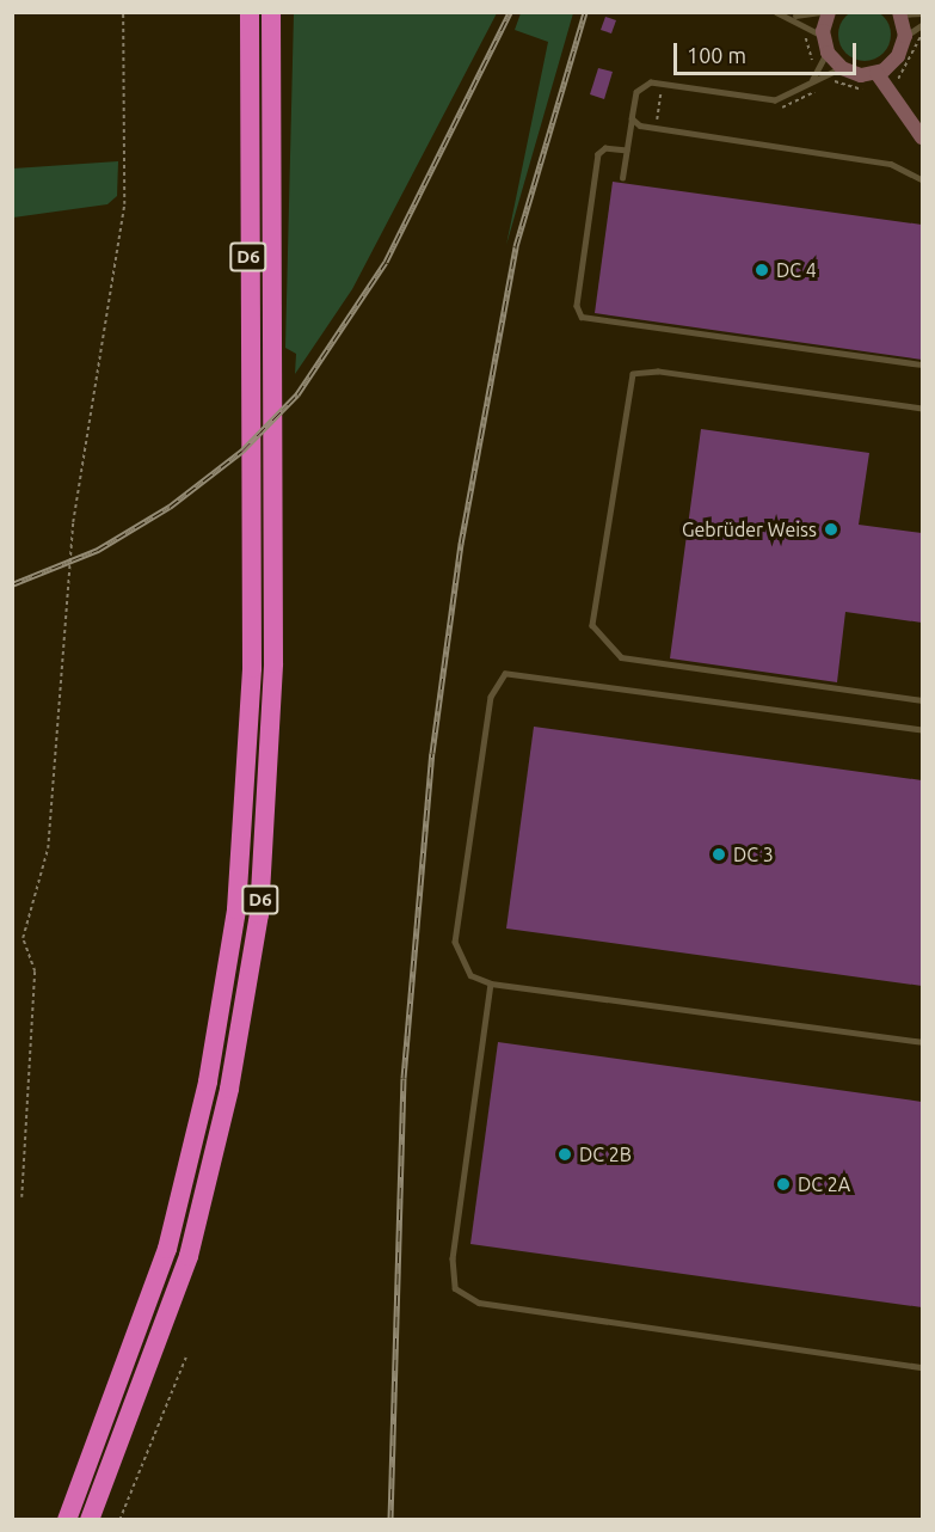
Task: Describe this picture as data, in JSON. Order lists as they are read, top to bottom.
{
  "streets": {
    "highway": ["D6"]
  },
  "places": [
    "DC 4",
    "Gebrüder Weiss",
    "DC 3",
    "DC 2B",
    "DC 2A"
  ],
  "scale_bar": "100 m"
}
